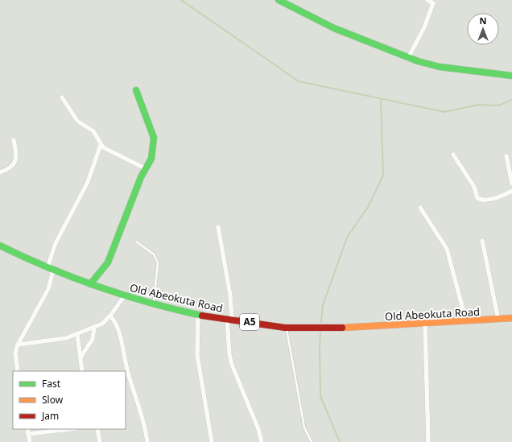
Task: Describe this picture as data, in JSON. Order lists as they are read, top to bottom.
{
  "streets": {
    "main road": ["Old Abeokuta Road", "A5"]
  },
  "legend": ["Fast", "Slow", "Jam"],
  "north": "top"
}
